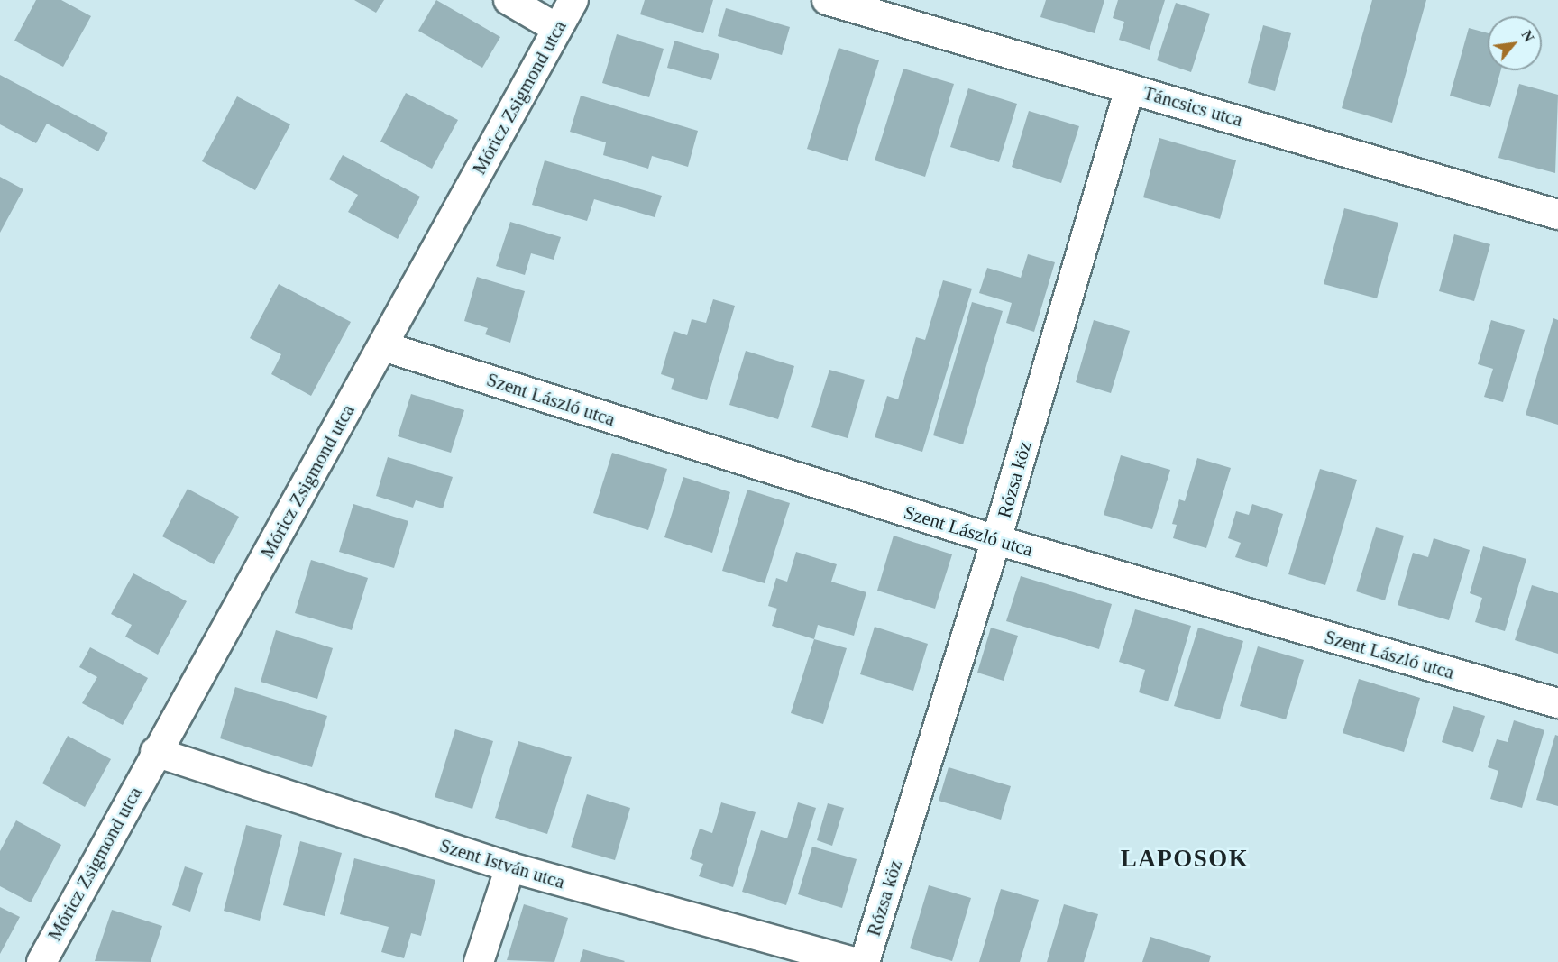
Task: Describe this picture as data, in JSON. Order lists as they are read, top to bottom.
{
  "streets": {
    "street": [
      "Móricz Zsigmond utca",
      "Táncsics utca",
      "Szent László utca",
      "Rózsa köz",
      "Szent István utca"
    ]
  },
  "crossings": [
    ["Móricz Zsigmond utca", "Szent László utca"],
    ["Móricz Zsigmond utca", "Szent István utca"],
    ["Táncsics utca", "Rózsa köz"],
    ["Szent László utca", "Rózsa köz"]
  ],
  "districts": ["LAPOSOK"],
  "north": "top right"
}
